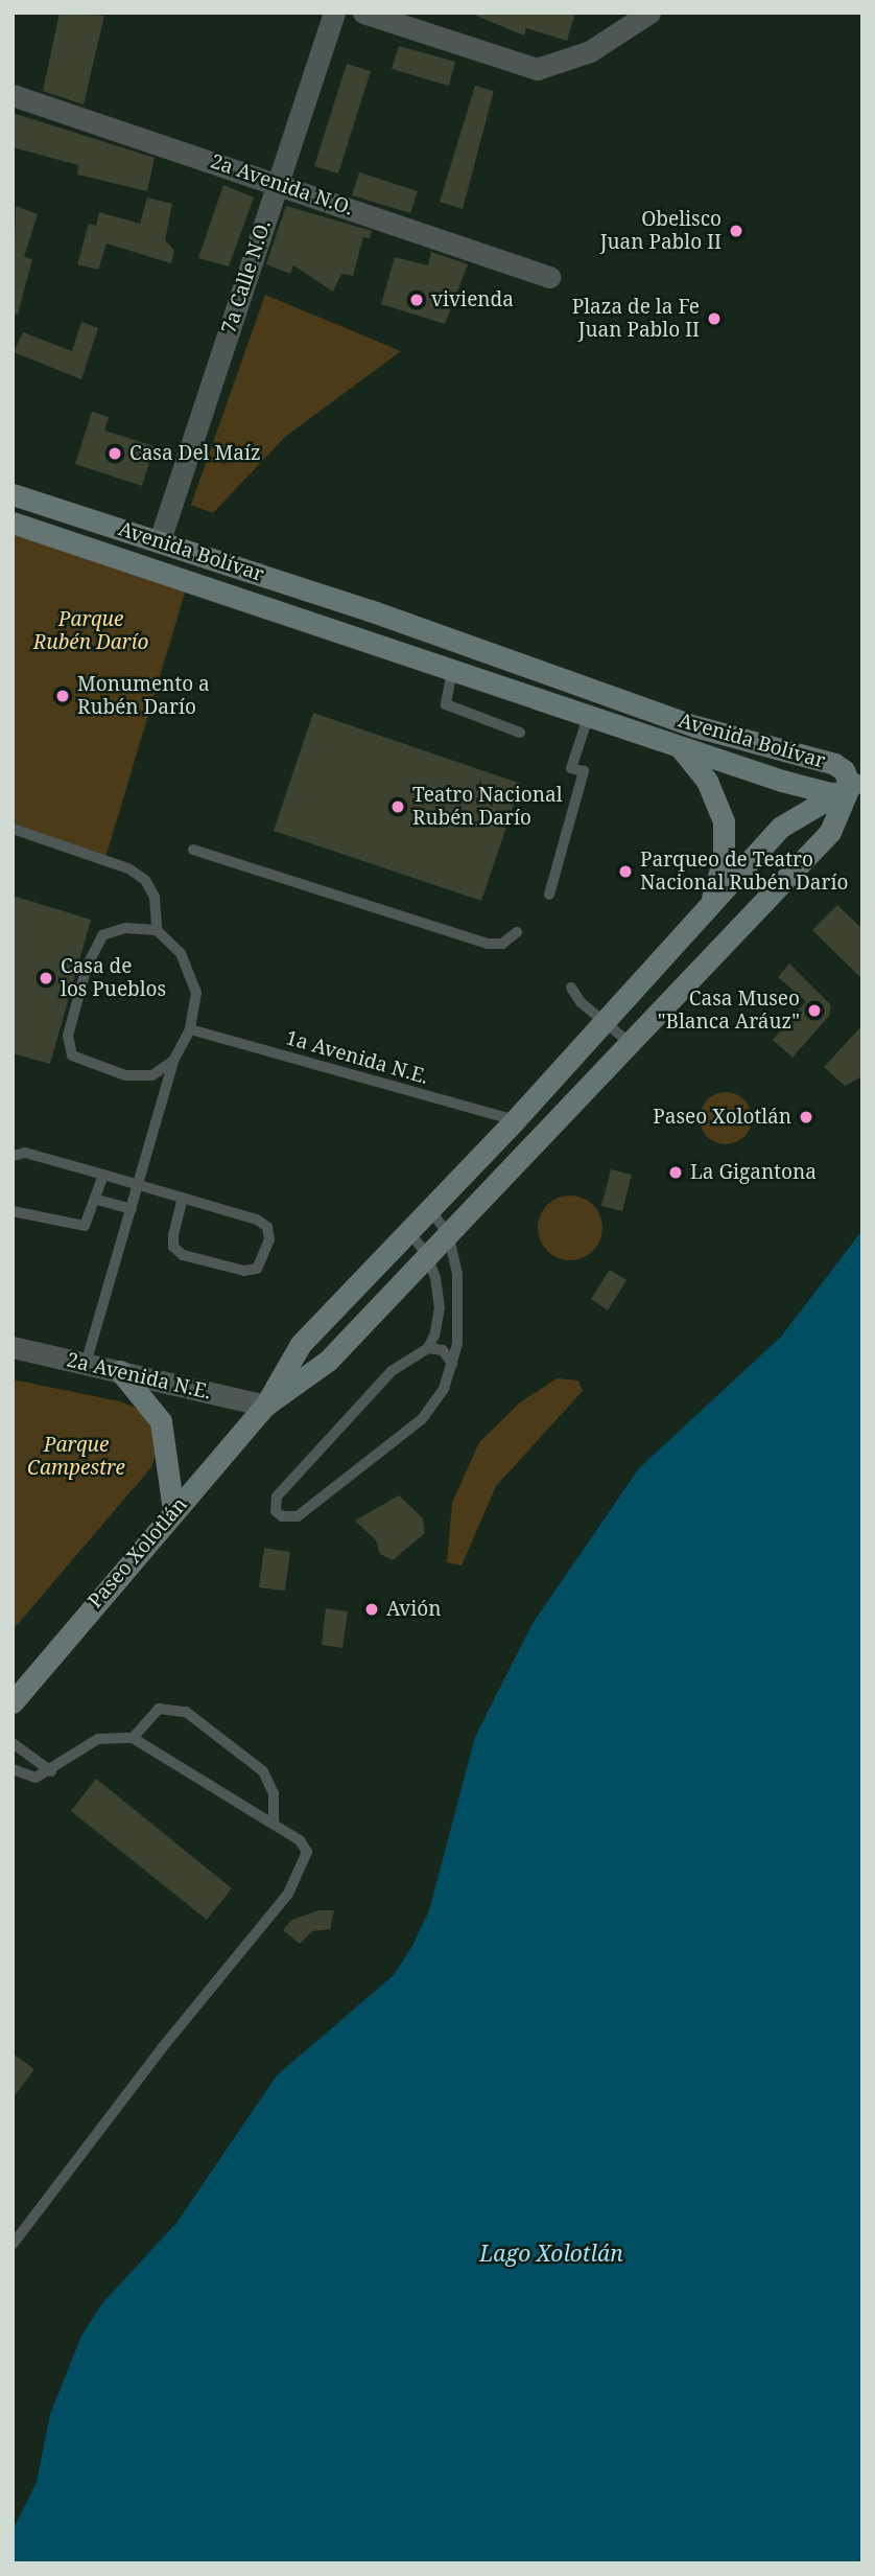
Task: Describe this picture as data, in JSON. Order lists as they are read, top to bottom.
{
  "streets": {
    "street": [
      "2a Avenida N.O.",
      "7a Calle N.O.",
      "Avenida Bolívar",
      "2a Avenida N.E.",
      "Paseo Xolotlán"
    ],
    "lane": ["1a Avenida N.E."]
  },
  "crossings": [
    ["2a Avenida N.O.", "7a Calle N.O."],
    ["7a Calle N.O.", "Avenida Bolívar"],
    ["Avenida Bolívar", "Paseo Xolotlán"],
    ["1a Avenida N.E.", "Paseo Xolotlán"],
    ["2a Avenida N.E.", "Paseo Xolotlán"]
  ],
  "water": ["Lago Xolotlán"],
  "parks": ["Parque Rubén Darío", "Parque Campestre"],
  "places": [
    "Obelisco Juan Pablo II",
    "vivienda",
    "Plaza de la Fe Juan Pablo II",
    "Casa Del Maíz",
    "Monumento a Rubén Darío",
    "Teatro Nacional Rubén Darío",
    "Parqueo de Teatro Nacional Rubén Darío",
    "Casa de los Pueblos",
    "Casa Museo \"Blanca Aráuz\"",
    "Paseo Xolotlán",
    "La Gigantona",
    "Avión"
  ]
}
